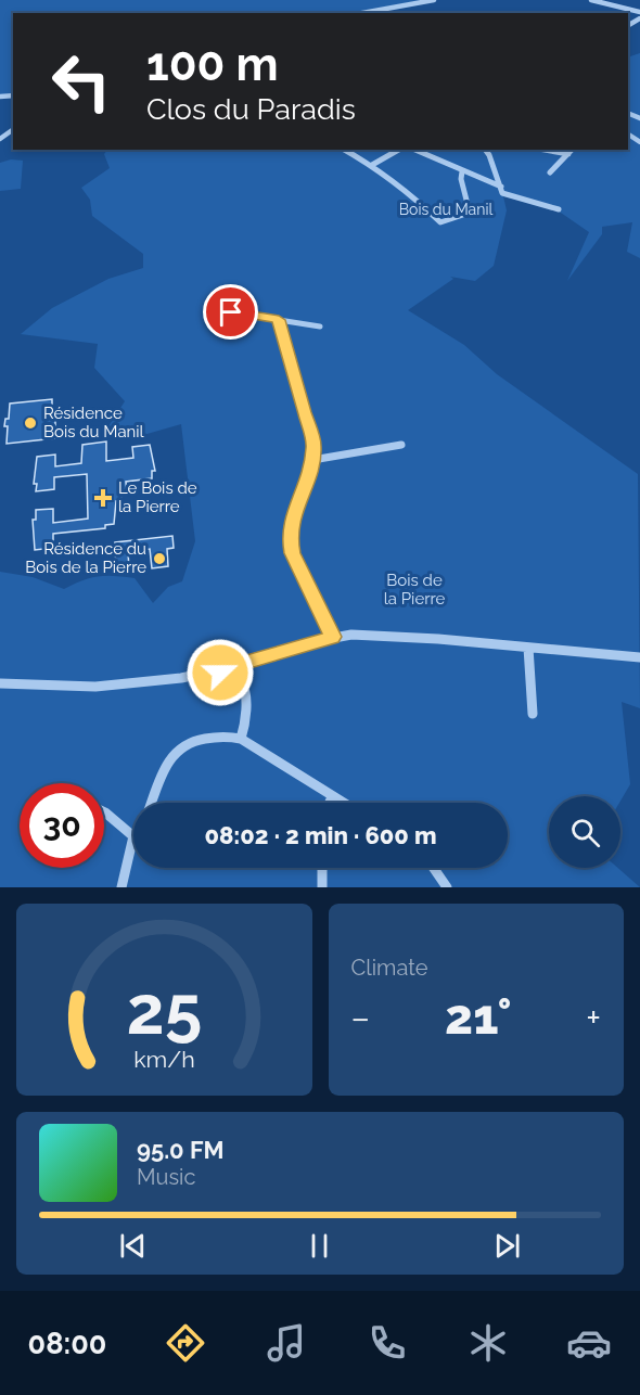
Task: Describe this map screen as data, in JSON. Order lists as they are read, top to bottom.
{
  "parks": ["Bois du Manil", "Bois de la Pierre"],
  "places": {
    "other": ["Résidence Bois du Manil", "Résidence du Bois de la Pierre"],
    "health": ["Le Bois de la Pierre"]
  },
  "page": {
    "turn": ["100 m", "Clos du Paradis"],
    "limit": "30",
    "trip": "08:02 · 2 min · 600 m",
    "tile": "Climate",
    "heat": ["−", "21°", "+"],
    "song": ["95.0 FM", "Music"],
    "tabs": "08:00",
    "gauge": ["25", "km/h"]
  }
}
